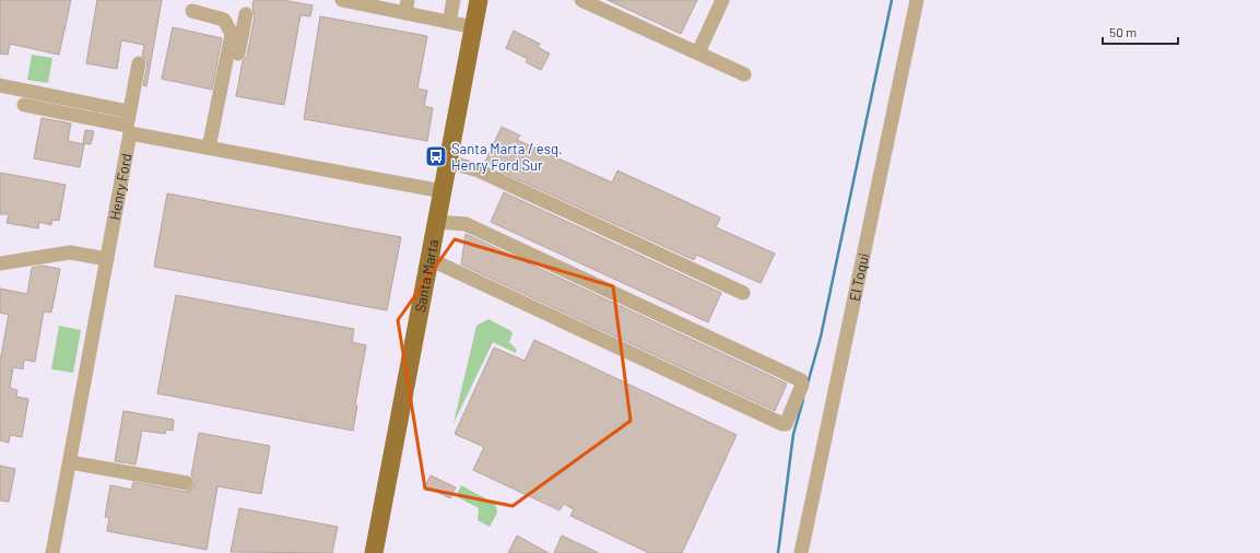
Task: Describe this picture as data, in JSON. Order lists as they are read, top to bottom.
{
  "streets": {
    "main road": ["Santa Marta"],
    "street": ["Henry Ford", "El Toqui"]
  },
  "crossings": [
    ["Henry Ford", "Santa Marta"]
  ],
  "places": {
    "bus stop": ["Santa Marta / esq. Henry Ford Sur"]
  },
  "scale_bar": "50 m"
}
